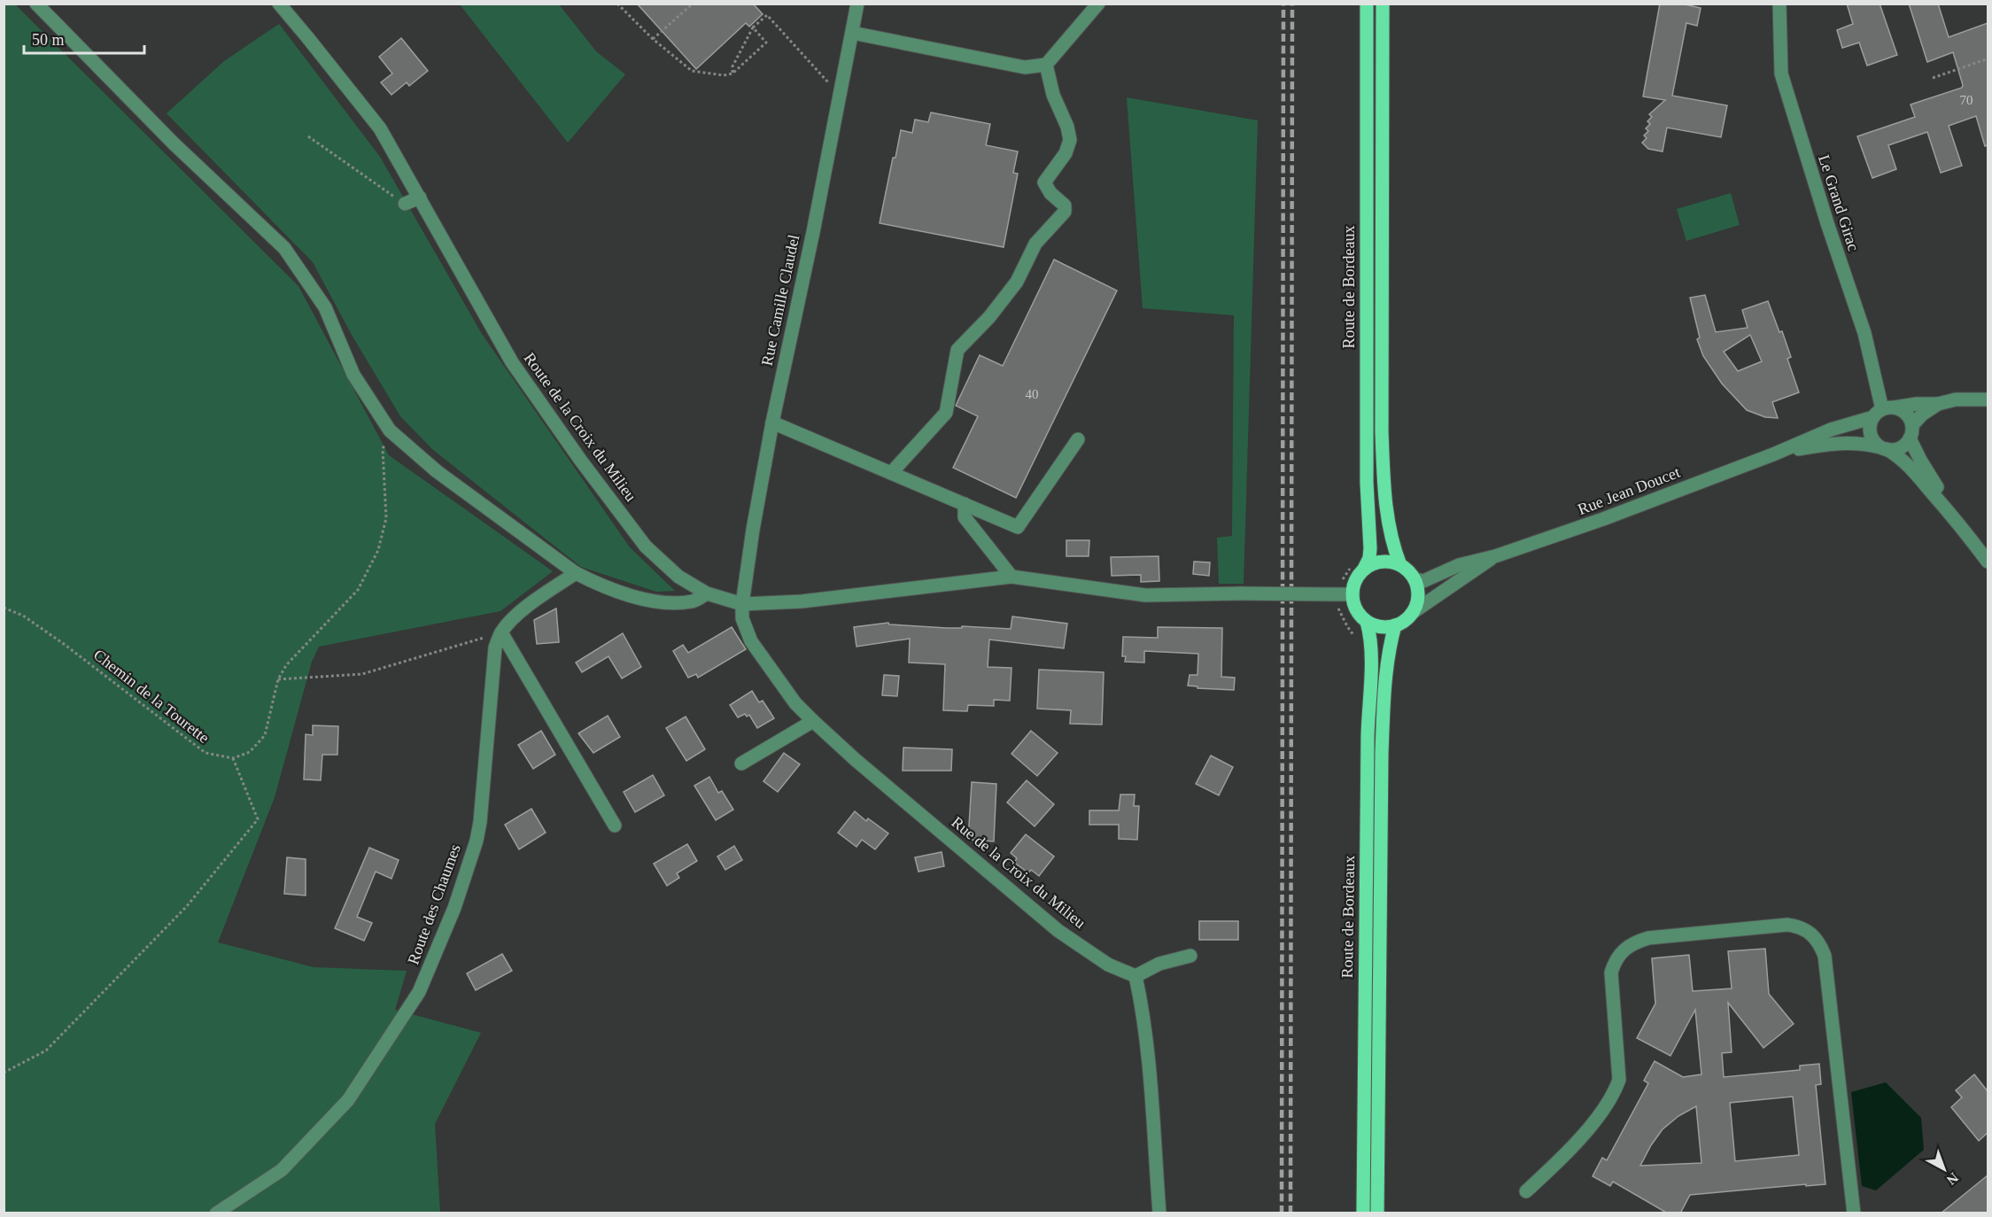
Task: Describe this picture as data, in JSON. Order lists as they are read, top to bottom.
{
  "streets": {
    "main road": ["Route de Bordeaux"],
    "street": [
      "Le Grand Girac",
      "Rue Camille Claudel",
      "Route de la Croix du Milieu",
      "Rue Jean Doucet",
      "Rue de la Croix du Milieu",
      "Route des Chaumes"
    ],
    "path": ["Chemin de la Tourette"]
  },
  "crossings": [
    ["Le Grand Girac", "Rue Jean Doucet"],
    ["Route de Bordeaux", "Rue Jean Doucet"],
    ["Rue Camille Claudel", "Route de la Croix du Milieu"],
    ["Rue Camille Claudel", "Rue de la Croix du Milieu"],
    ["Route de la Croix du Milieu", "Rue de la Croix du Milieu"]
  ],
  "house_numbers": ["70", "40"],
  "scale_bar": "50 m",
  "north": "bottom right"
}
